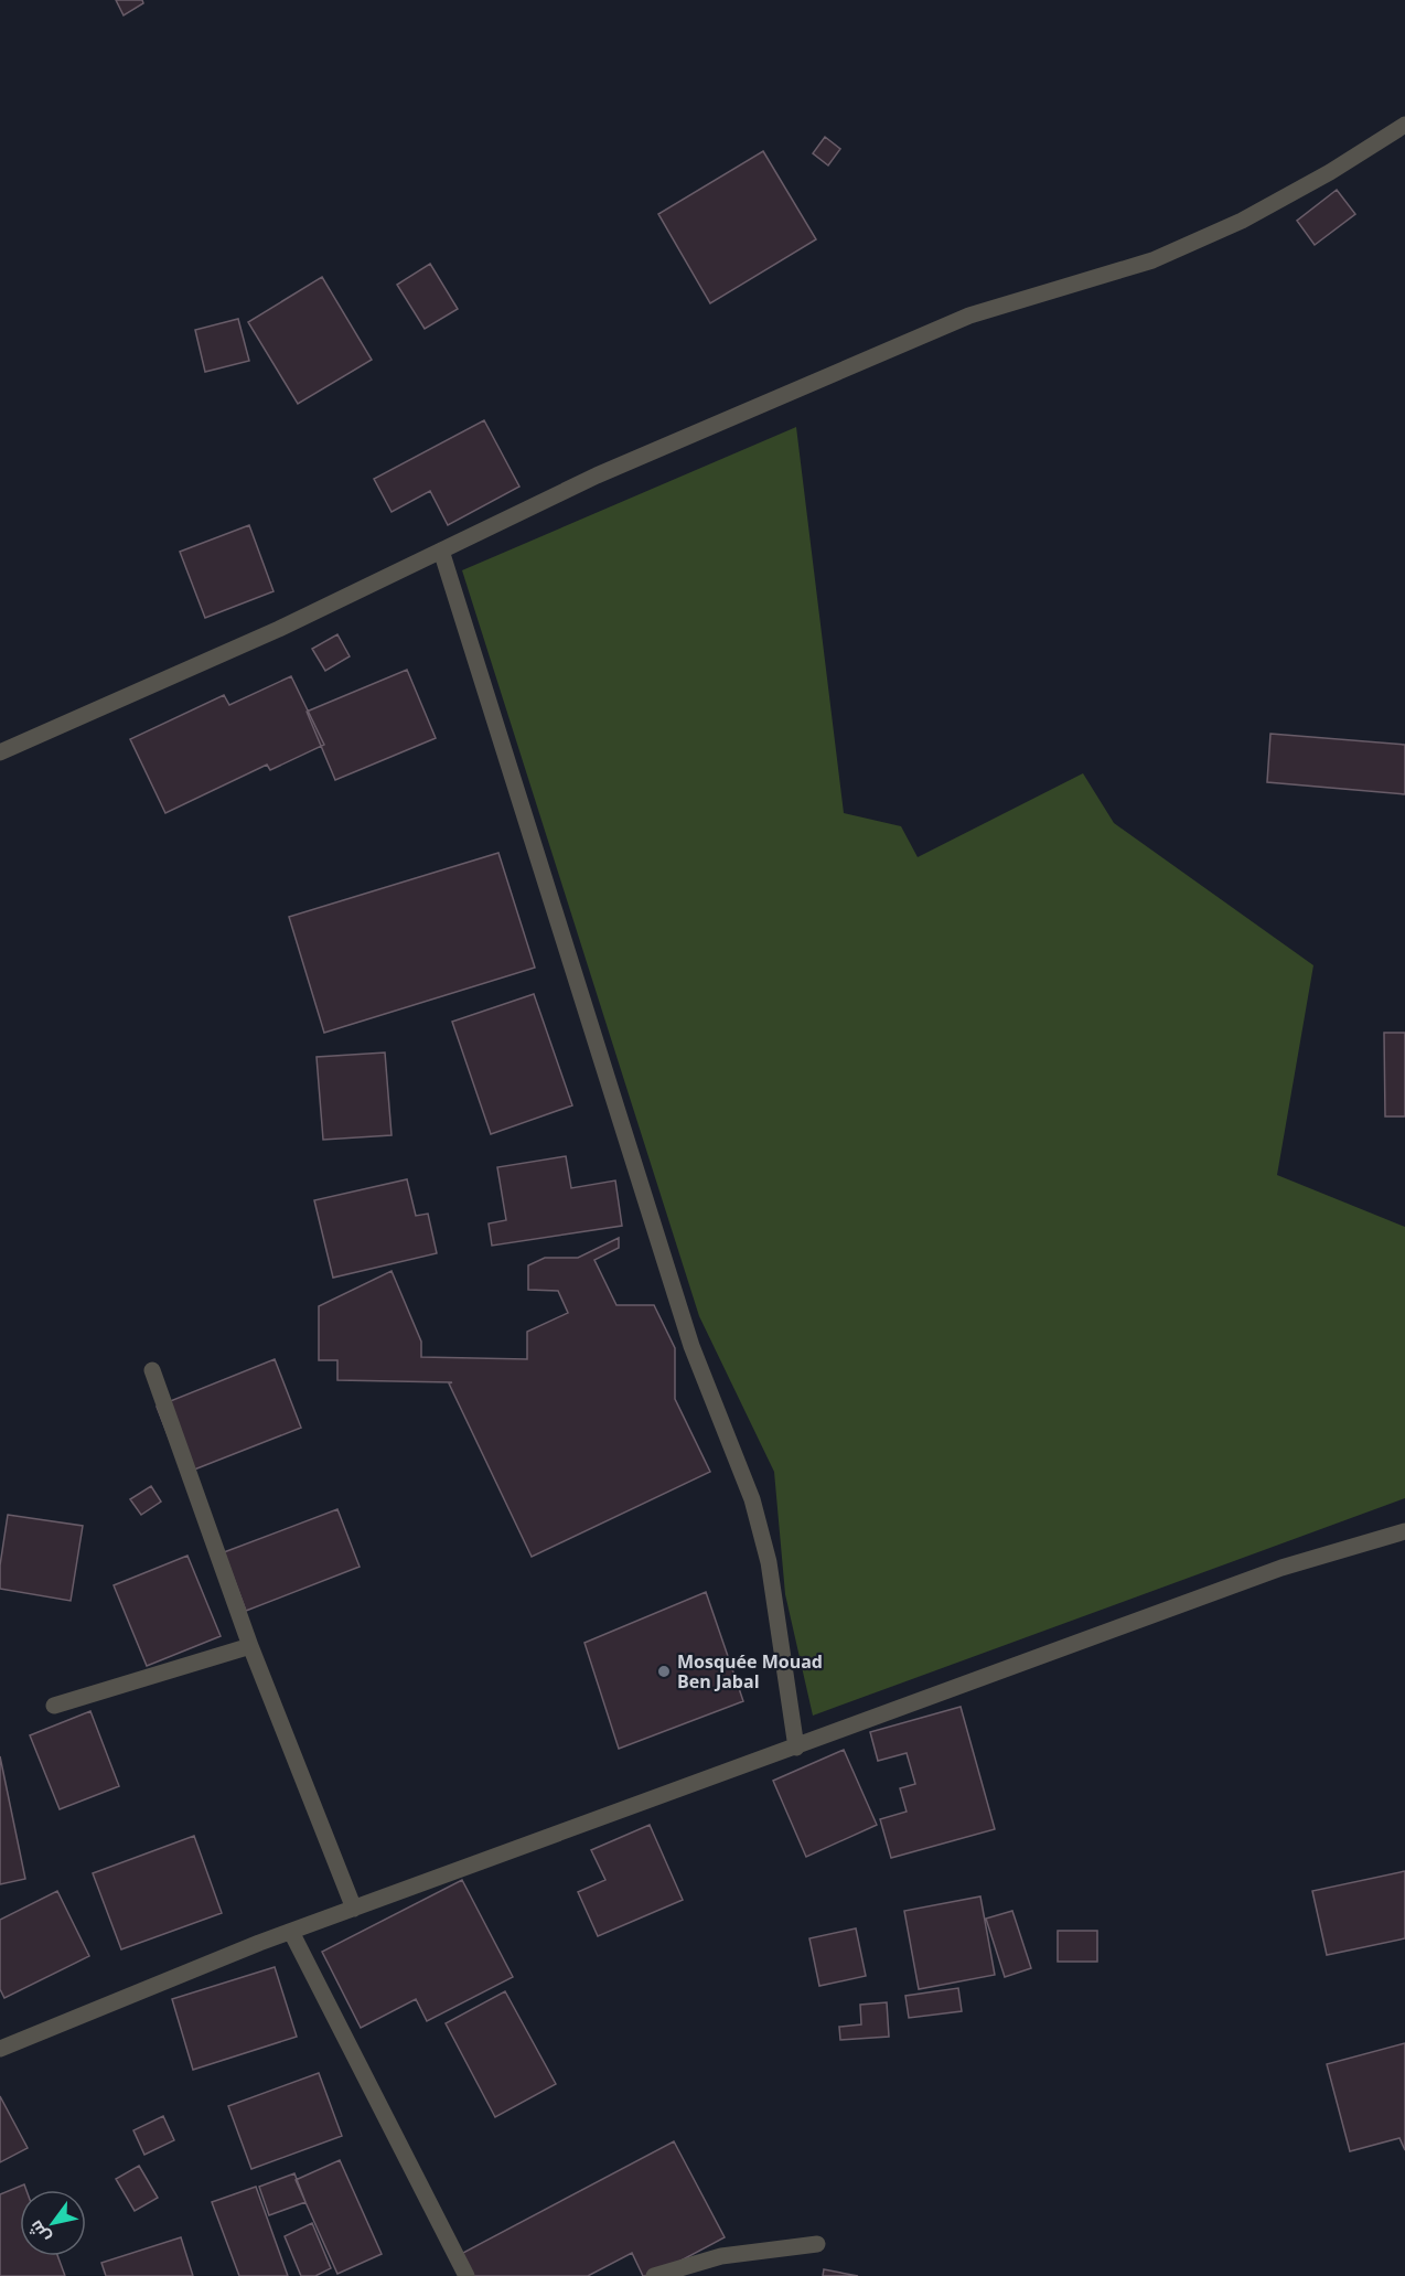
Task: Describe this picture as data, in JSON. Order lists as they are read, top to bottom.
{
  "places": ["Mosquée Mouad Ben Jabal"],
  "north": "bottom left"
}
